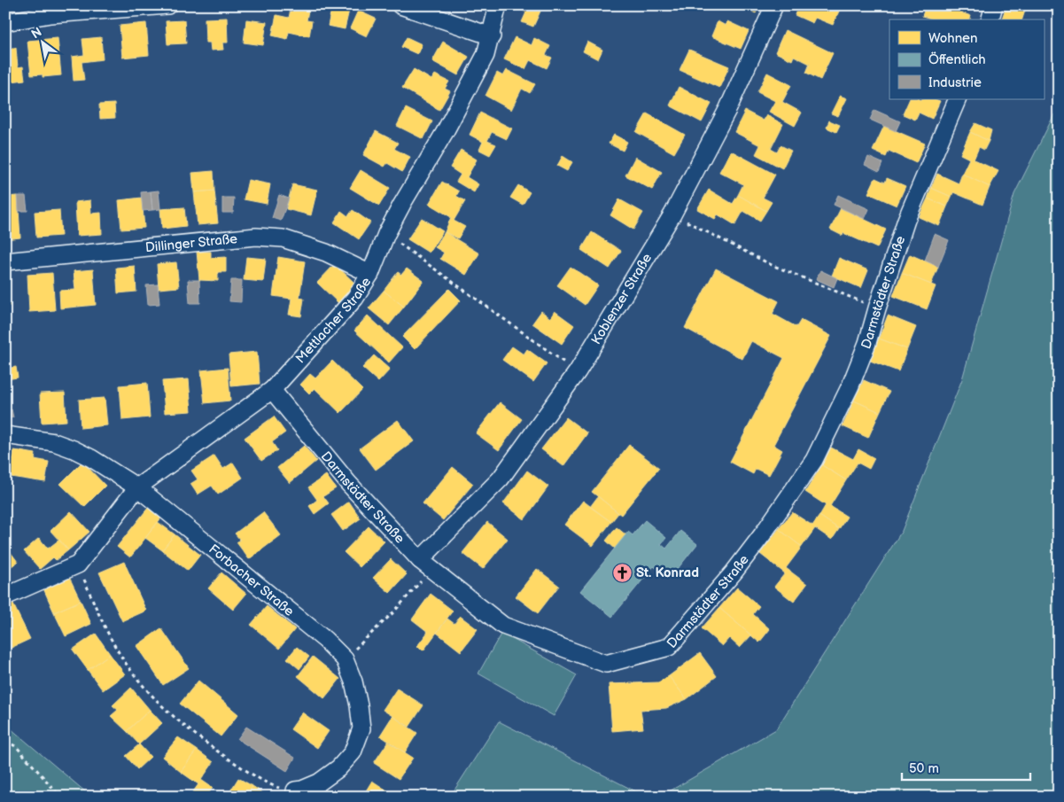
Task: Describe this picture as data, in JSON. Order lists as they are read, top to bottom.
{
  "streets": {
    "street": [
      "Dillinger Straße",
      "Darmstädter Straße",
      "Koblenzer Straße",
      "Mettlacher Straße",
      "Forbacher Straße"
    ]
  },
  "crossings": [
    ["Dillinger Straße", "Mettlacher Straße"],
    ["Darmstädter Straße", "Koblenzer Straße"],
    ["Darmstädter Straße", "Mettlacher Straße"],
    ["Mettlacher Straße", "Forbacher Straße"]
  ],
  "places": {
    "church": ["St. Konrad"]
  },
  "legend": ["Wohnen", "Öffentlich", "Industrie"],
  "scale_bar": "50 m",
  "north": "top left"
}
